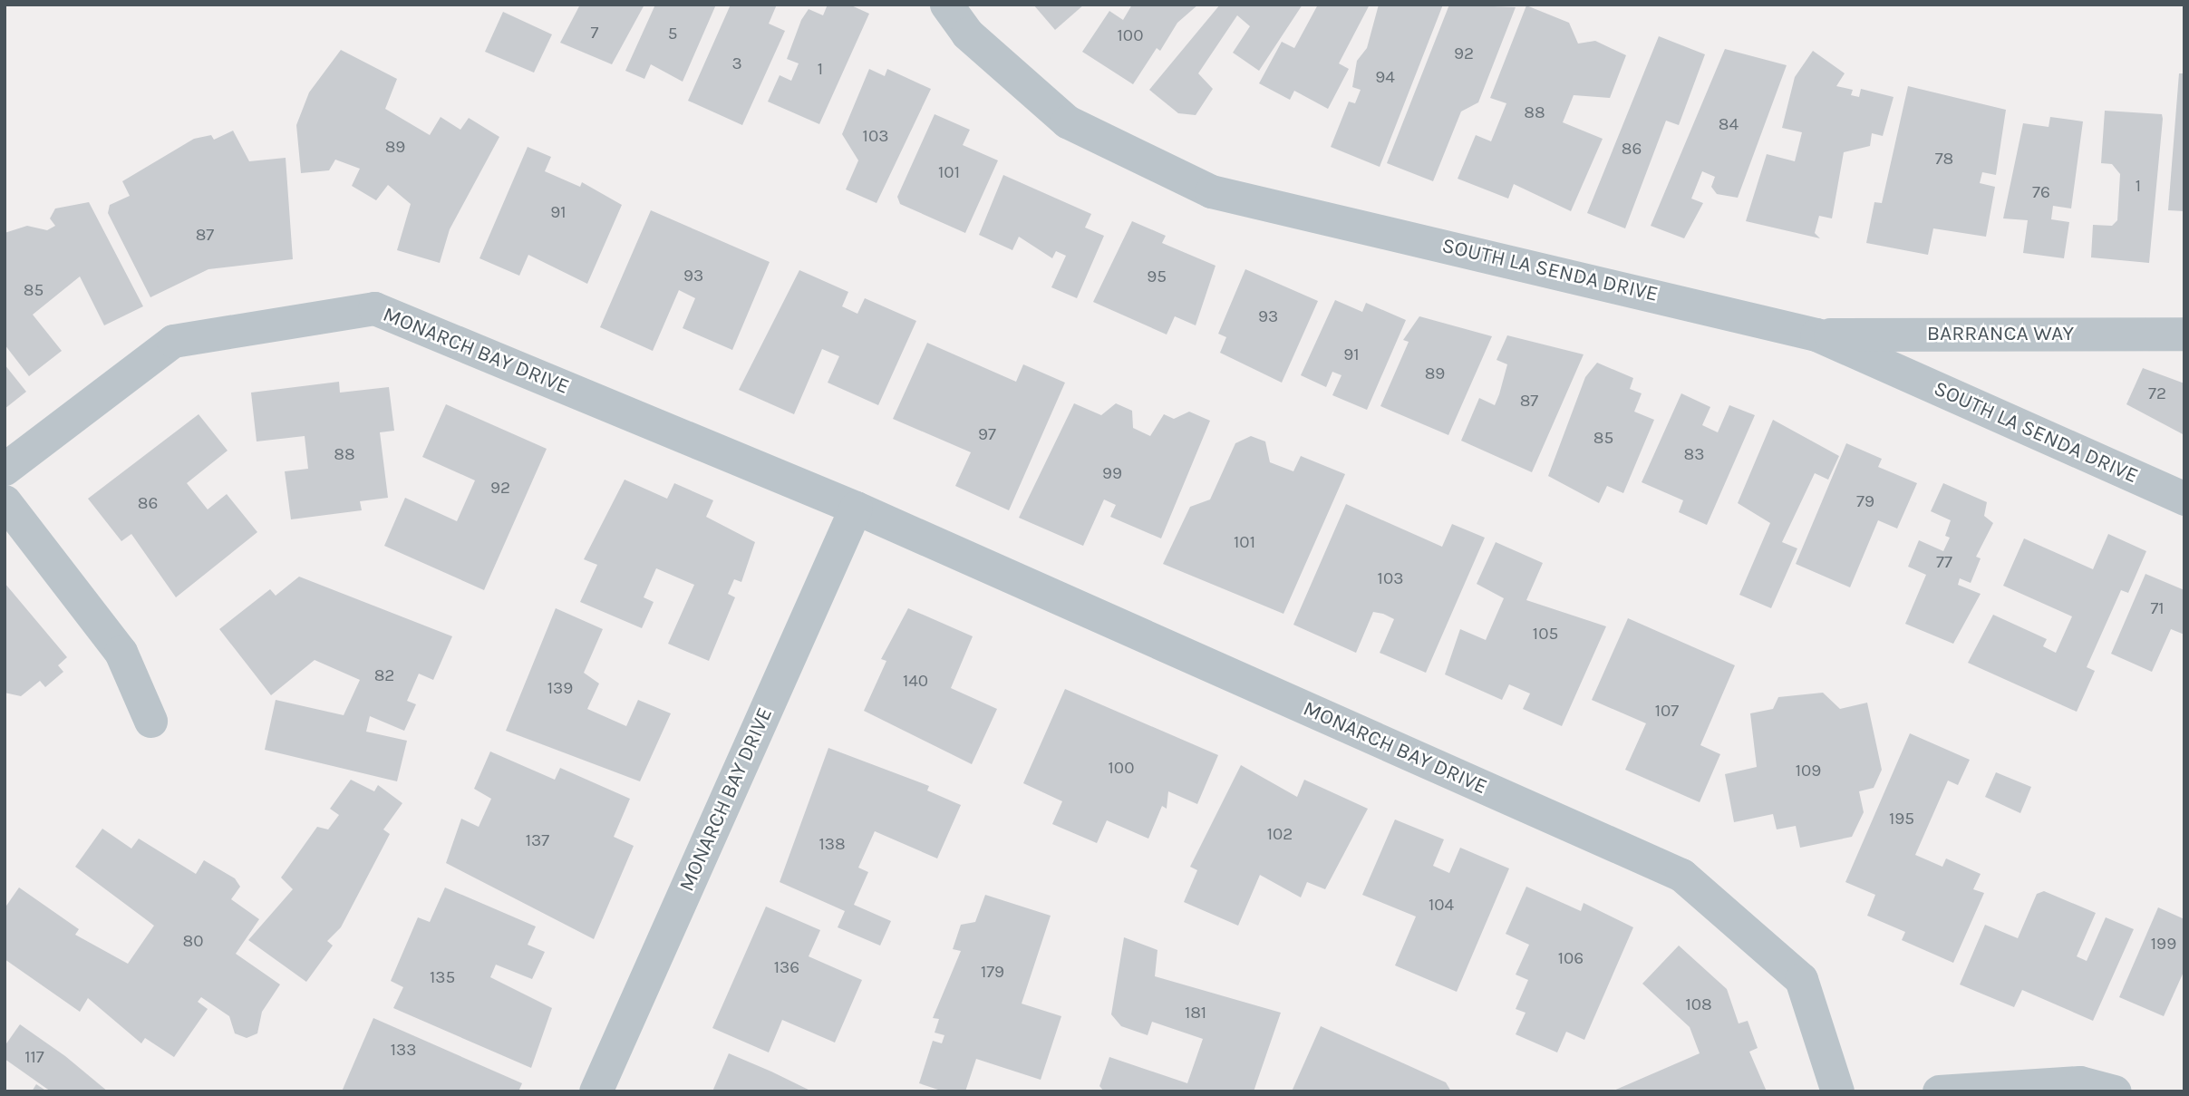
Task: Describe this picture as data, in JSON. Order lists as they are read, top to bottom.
{
  "streets": {
    "street": ["SOUTH LA SENDA DRIVE", "BARRANCA WAY", "MONARCH BAY DRIVE"]
  },
  "crossings": [
    ["SOUTH LA SENDA DRIVE", "BARRANCA WAY"]
  ],
  "house_numbers": [
    "7",
    "5",
    "100",
    "92",
    "3",
    "1",
    "94",
    "88",
    "84",
    "103",
    "89",
    "86",
    "78",
    "101",
    "1",
    "76",
    "91",
    "87",
    "93",
    "95",
    "85",
    "93",
    "91",
    "89",
    "72",
    "87",
    "97",
    "85",
    "88",
    "83",
    "99",
    "92",
    "79",
    "86",
    "101",
    "77",
    "103",
    "71",
    "105",
    "82",
    "140",
    "139",
    "107",
    "100",
    "109",
    "195",
    "102",
    "137",
    "138",
    "104",
    "80",
    "199",
    "106",
    "136",
    "179",
    "135",
    "108",
    "181",
    "133",
    "117"
  ]
}
